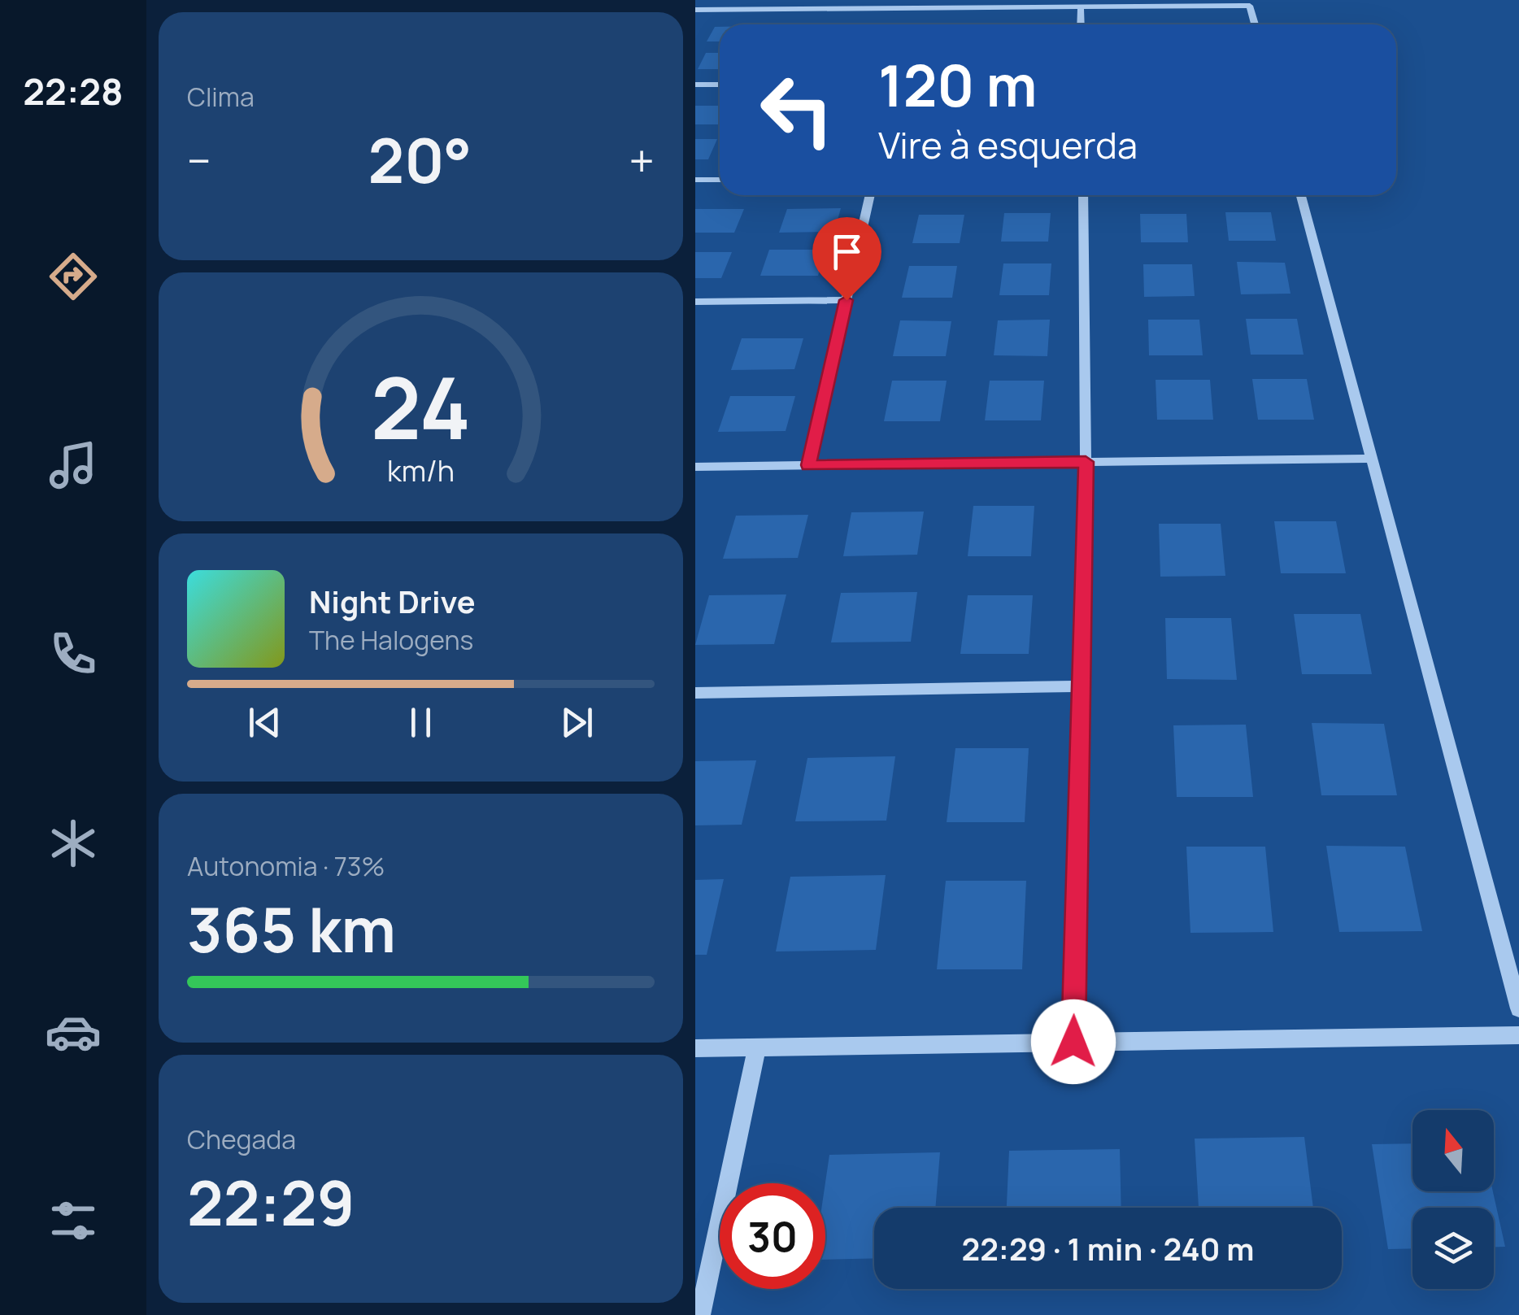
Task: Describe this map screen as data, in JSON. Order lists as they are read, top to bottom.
{
  "north": "top",
  "page": {
    "tabs": "22:28",
    "tile": [
      "Clima",
      ["Autonomia · 73%", "365 km"],
      ["Chegada", "22:29"]
    ],
    "turn": ["120 m", "Vire à esquerda"],
    "heat": ["−", "20°", "+"],
    "song": ["Night Drive", "The Halogens"],
    "limit": "30",
    "trip": "22:29 · 1 min · 240 m",
    "gauge": ["24", "km/h"]
  }
}
